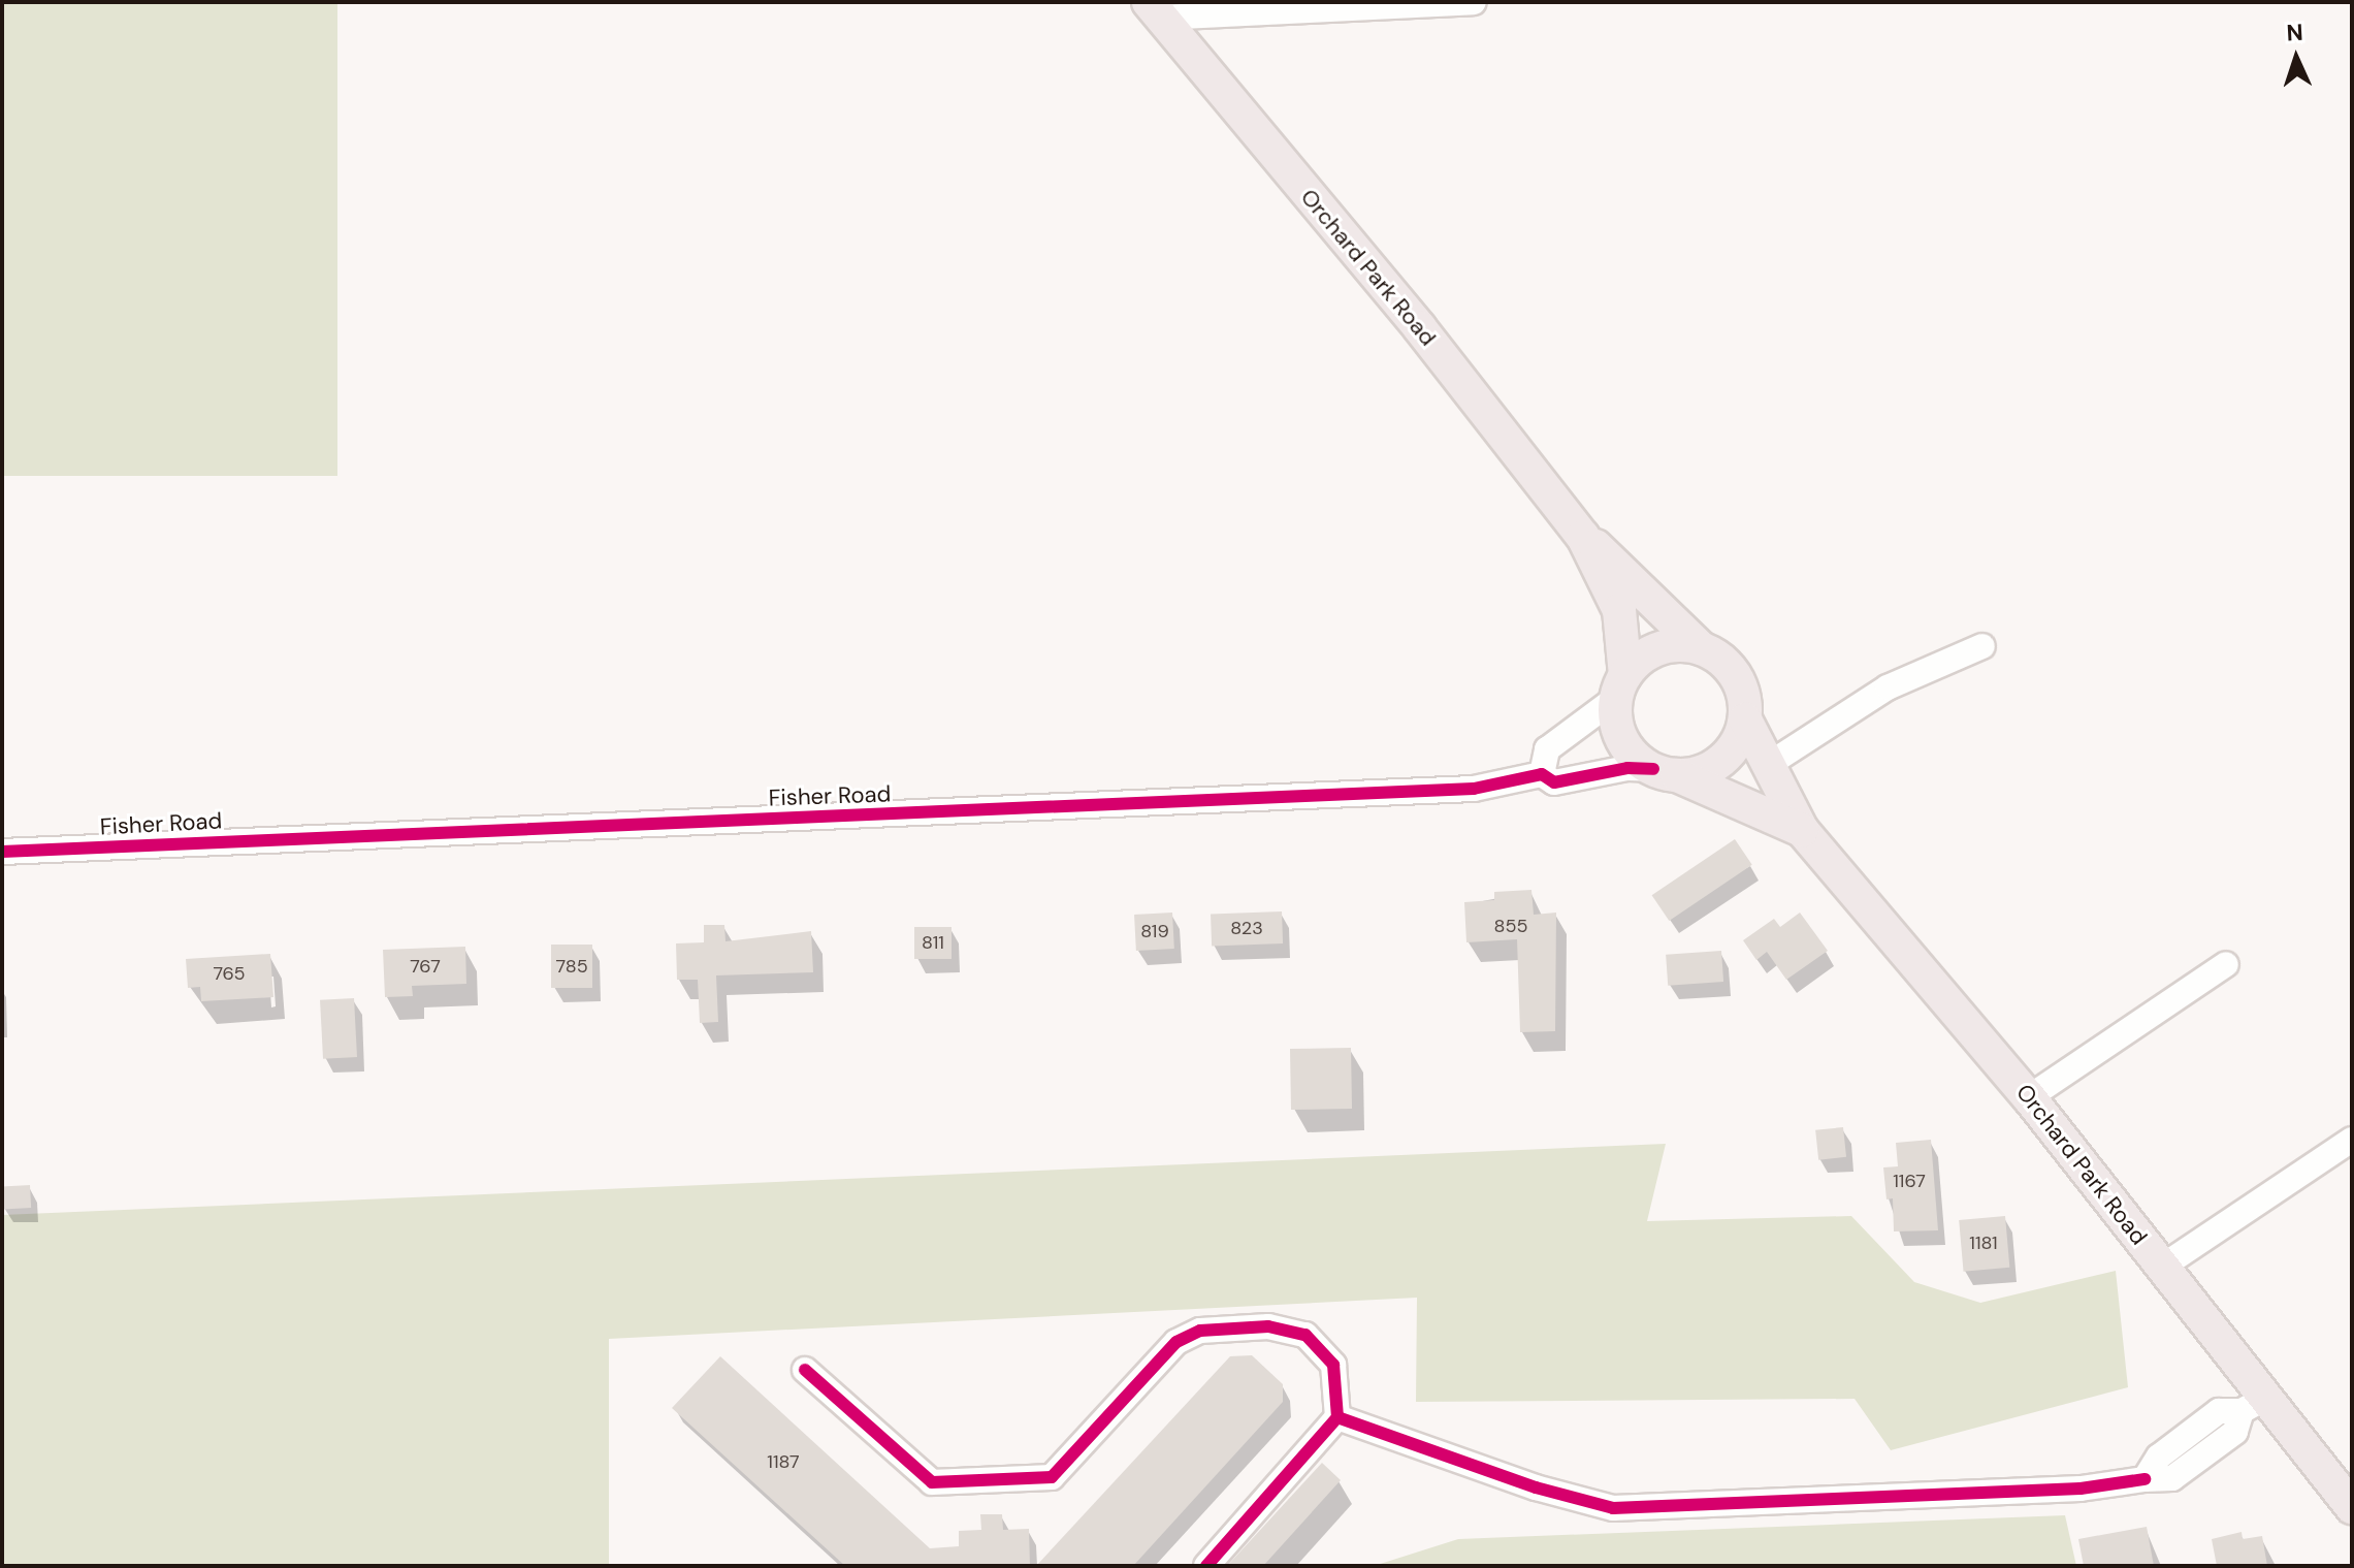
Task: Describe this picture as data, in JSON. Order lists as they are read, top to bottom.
{
  "streets": {
    "main road": ["Orchard Park Road"],
    "street": ["Fisher Road"]
  },
  "crossings": [
    ["Orchard Park Road", "Fisher Road"]
  ],
  "house_numbers": [
    "855",
    "823",
    "819",
    "811",
    "767",
    "785",
    "765",
    "1167",
    "1181",
    "1187"
  ],
  "north": "top"
}
